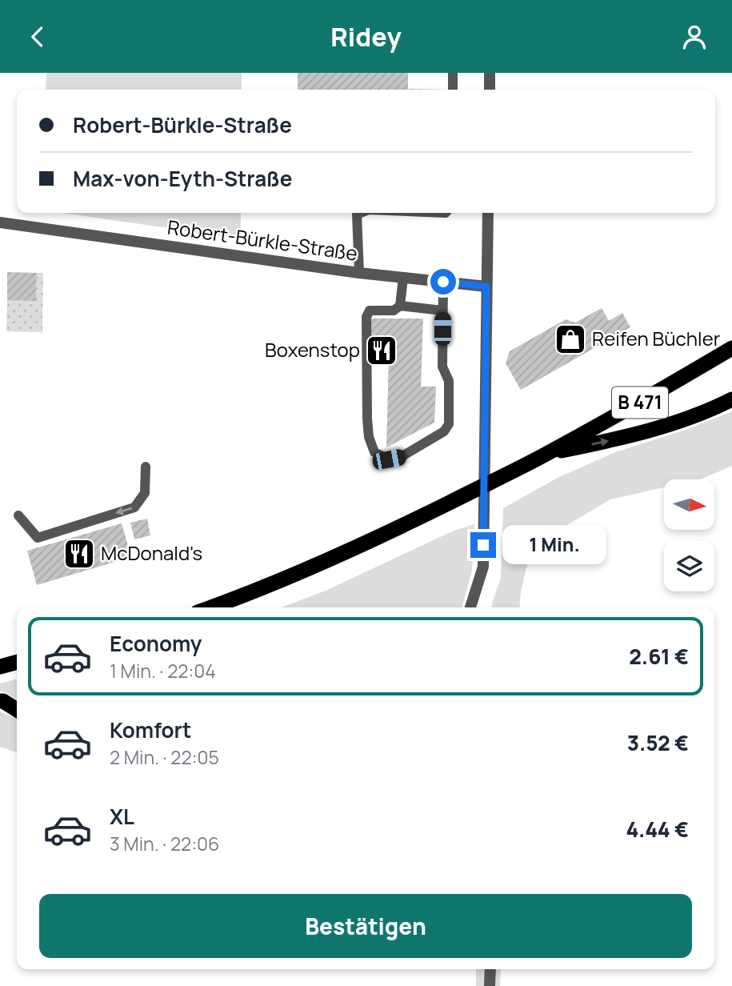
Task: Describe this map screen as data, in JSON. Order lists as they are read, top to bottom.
{
  "streets": {
    "highway": ["B 471"],
    "street": ["Robert-Bürkle-Straße"]
  },
  "places": {
    "shop": ["Reifen Büchler"],
    "restaurant": ["Boxenstop", "McDonald's"]
  },
  "north": "right",
  "page": {
    "header": "Ridey",
    "banner": ["Robert-Bürkle-Straße", "Max-von-Eyth-Straße"],
    "bubble": "1 Min.",
    "list": [
      {
        "name": "Economy",
        "note": "1 Min. · 22:04",
        "value": "2.61 €"
      },
      {
        "name": "Komfort",
        "note": "2 Min. · 22:05",
        "value": "3.52 €"
      },
      {
        "name": "XL",
        "note": "3 Min. · 22:06",
        "value": "4.44 €"
      }
    ],
    "buttons": "Bestätigen"
  }
}
